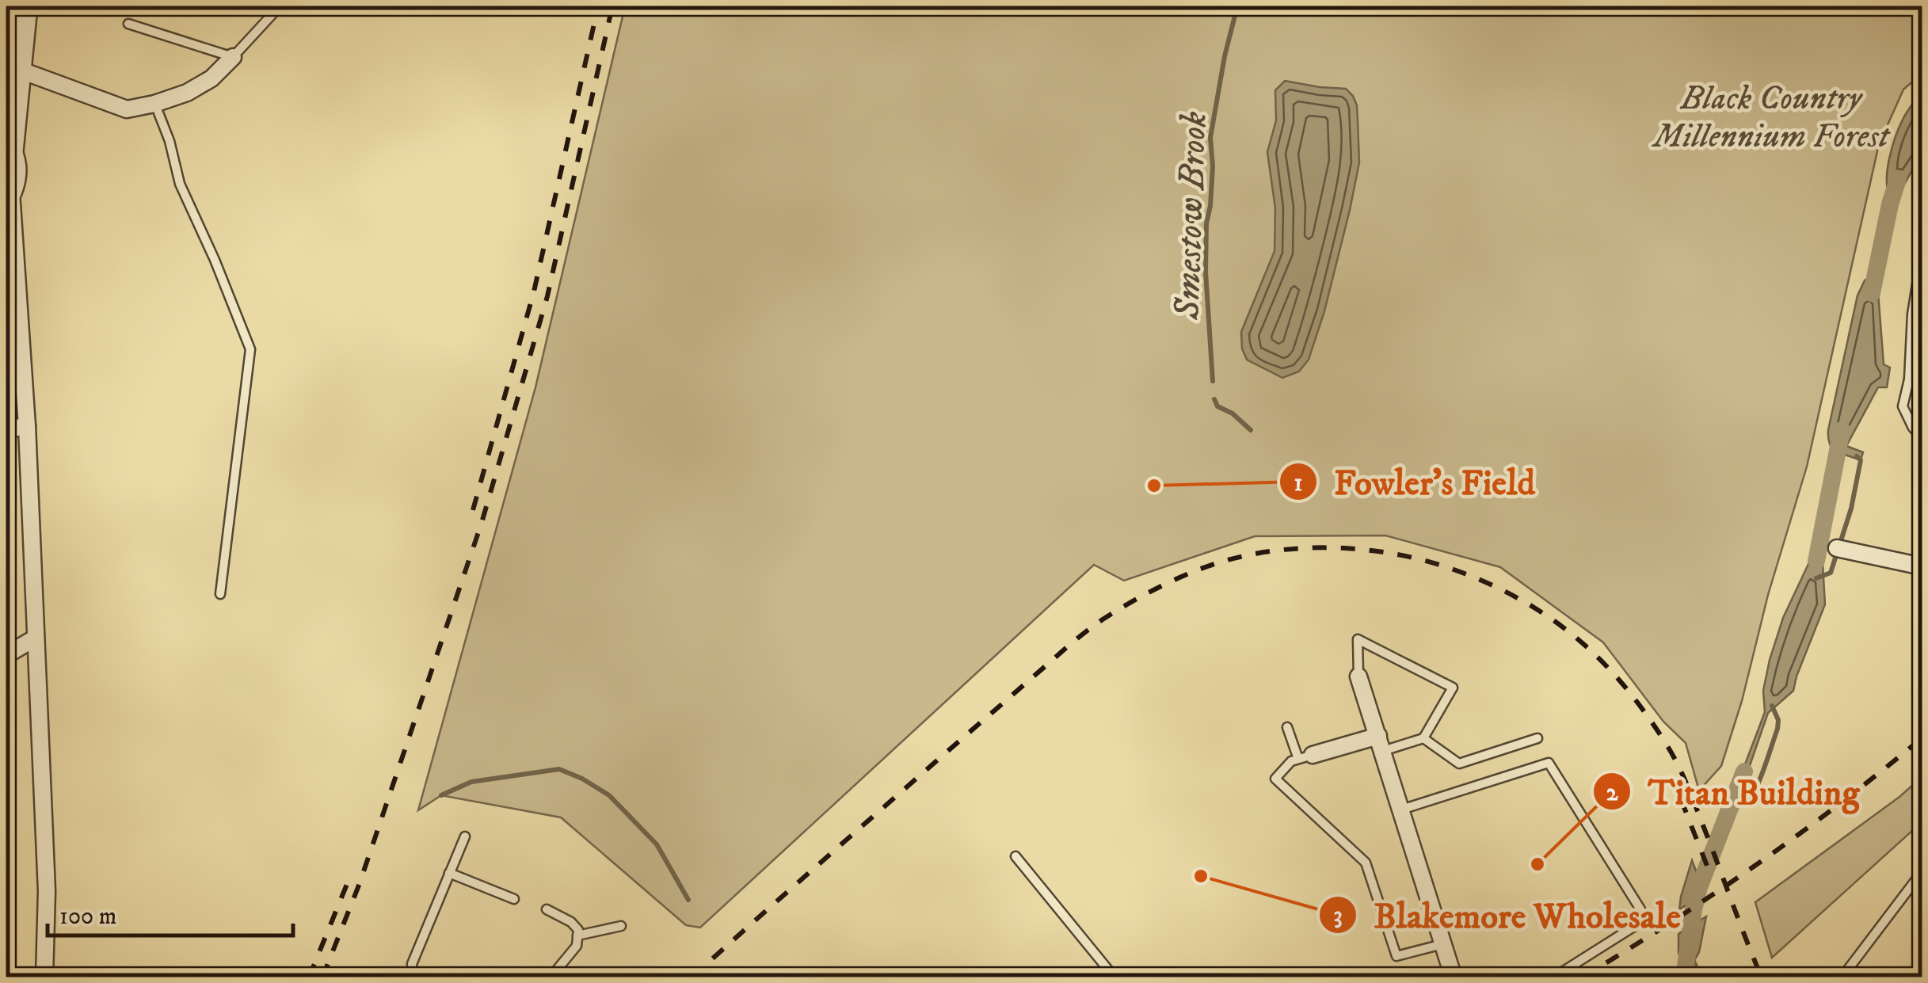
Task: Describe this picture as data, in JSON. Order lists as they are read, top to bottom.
{
  "water": ["Smestow Brook"],
  "parks": ["Black Country Millennium Forest"],
  "places": ["Fowler's Field", "Titan Building", "Blakemore Wholesale"],
  "scale_bar": "100 m"
}
